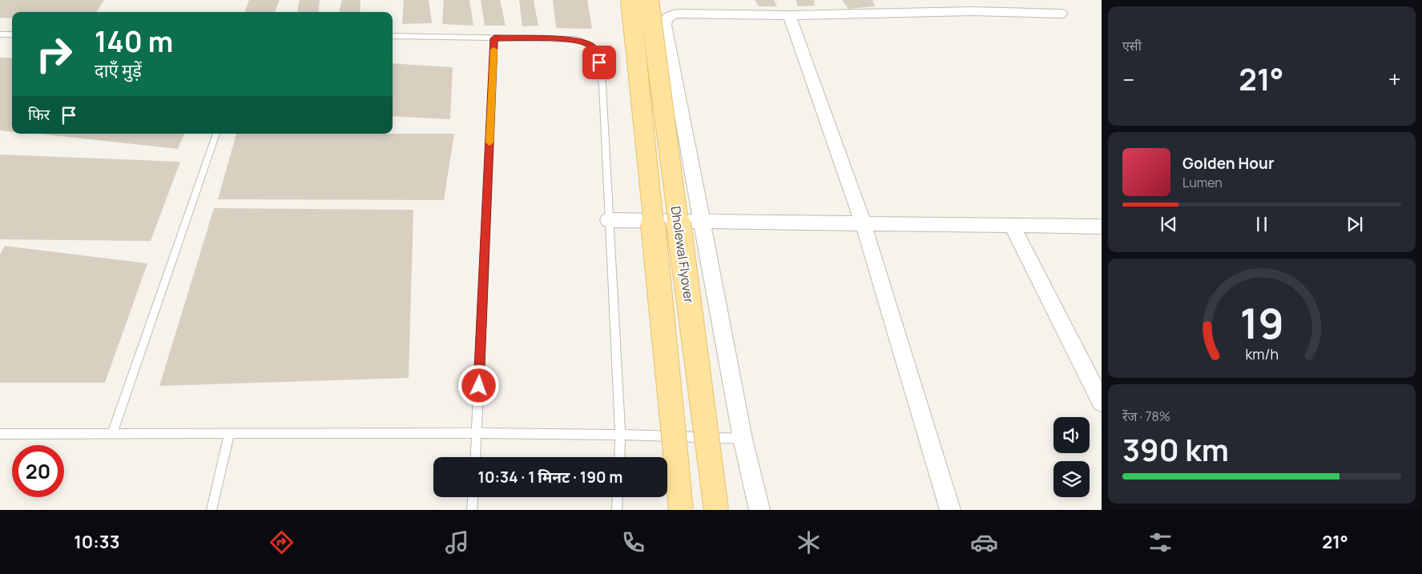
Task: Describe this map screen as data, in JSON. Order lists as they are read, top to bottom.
{
  "streets": {
    "main road": ["Dholewal Flyover"]
  },
  "page": {
    "tile": [
      "एसी",
      ["रेंज · 78%", "390 km"]
    ],
    "turn": ["140 m", "दाएँ मुड़ें"],
    "heat": ["−", "21°", "+"],
    "then": "फिर",
    "song": ["Golden Hour", "Lumen"],
    "limit": "20",
    "trip": "10:34 · 1 मिनट · 190 m",
    "tabs": ["10:33", "21°"],
    "gauge": ["19", "km/h"]
  }
}
